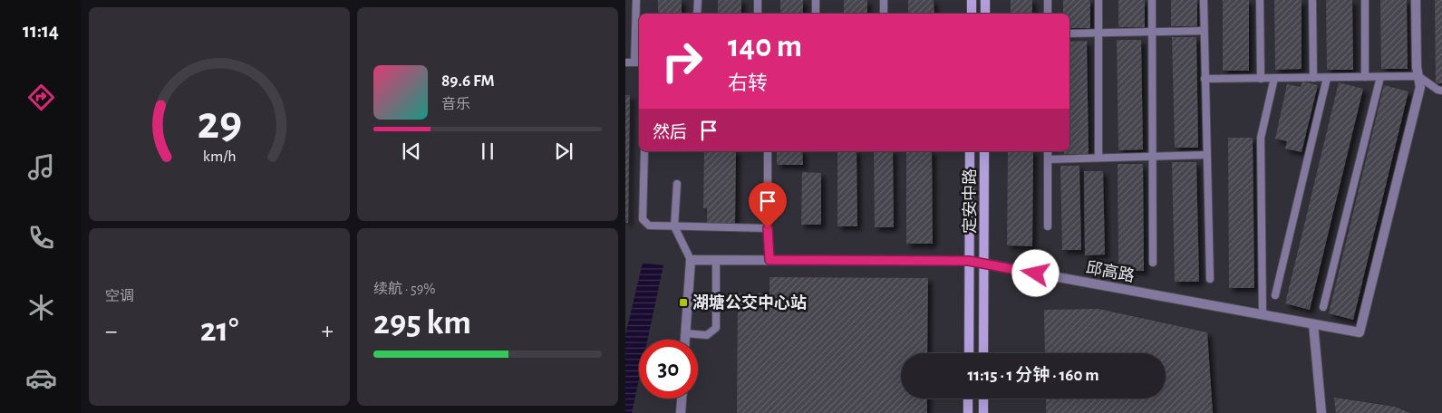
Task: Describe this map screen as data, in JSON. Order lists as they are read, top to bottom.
{
  "streets": {
    "main road": ["定安中路"],
    "street": ["邱高路"]
  },
  "crossings": [
    ["定安中路", "邱高路"]
  ],
  "places": {
    "transit": ["湖塘公交中心站"]
  },
  "page": {
    "tabs": "11:14",
    "turn": ["140 m", "右转"],
    "song": ["89.6 FM", "音乐"],
    "then": "然后",
    "tile": [
      "空调",
      ["续航 · 59%", "295 km"]
    ],
    "heat": ["−", "21°", "+"],
    "limit": "30",
    "trip": "11:15 · 1 分钟 · 160 m",
    "gauge": ["29", "km/h"]
  }
}
